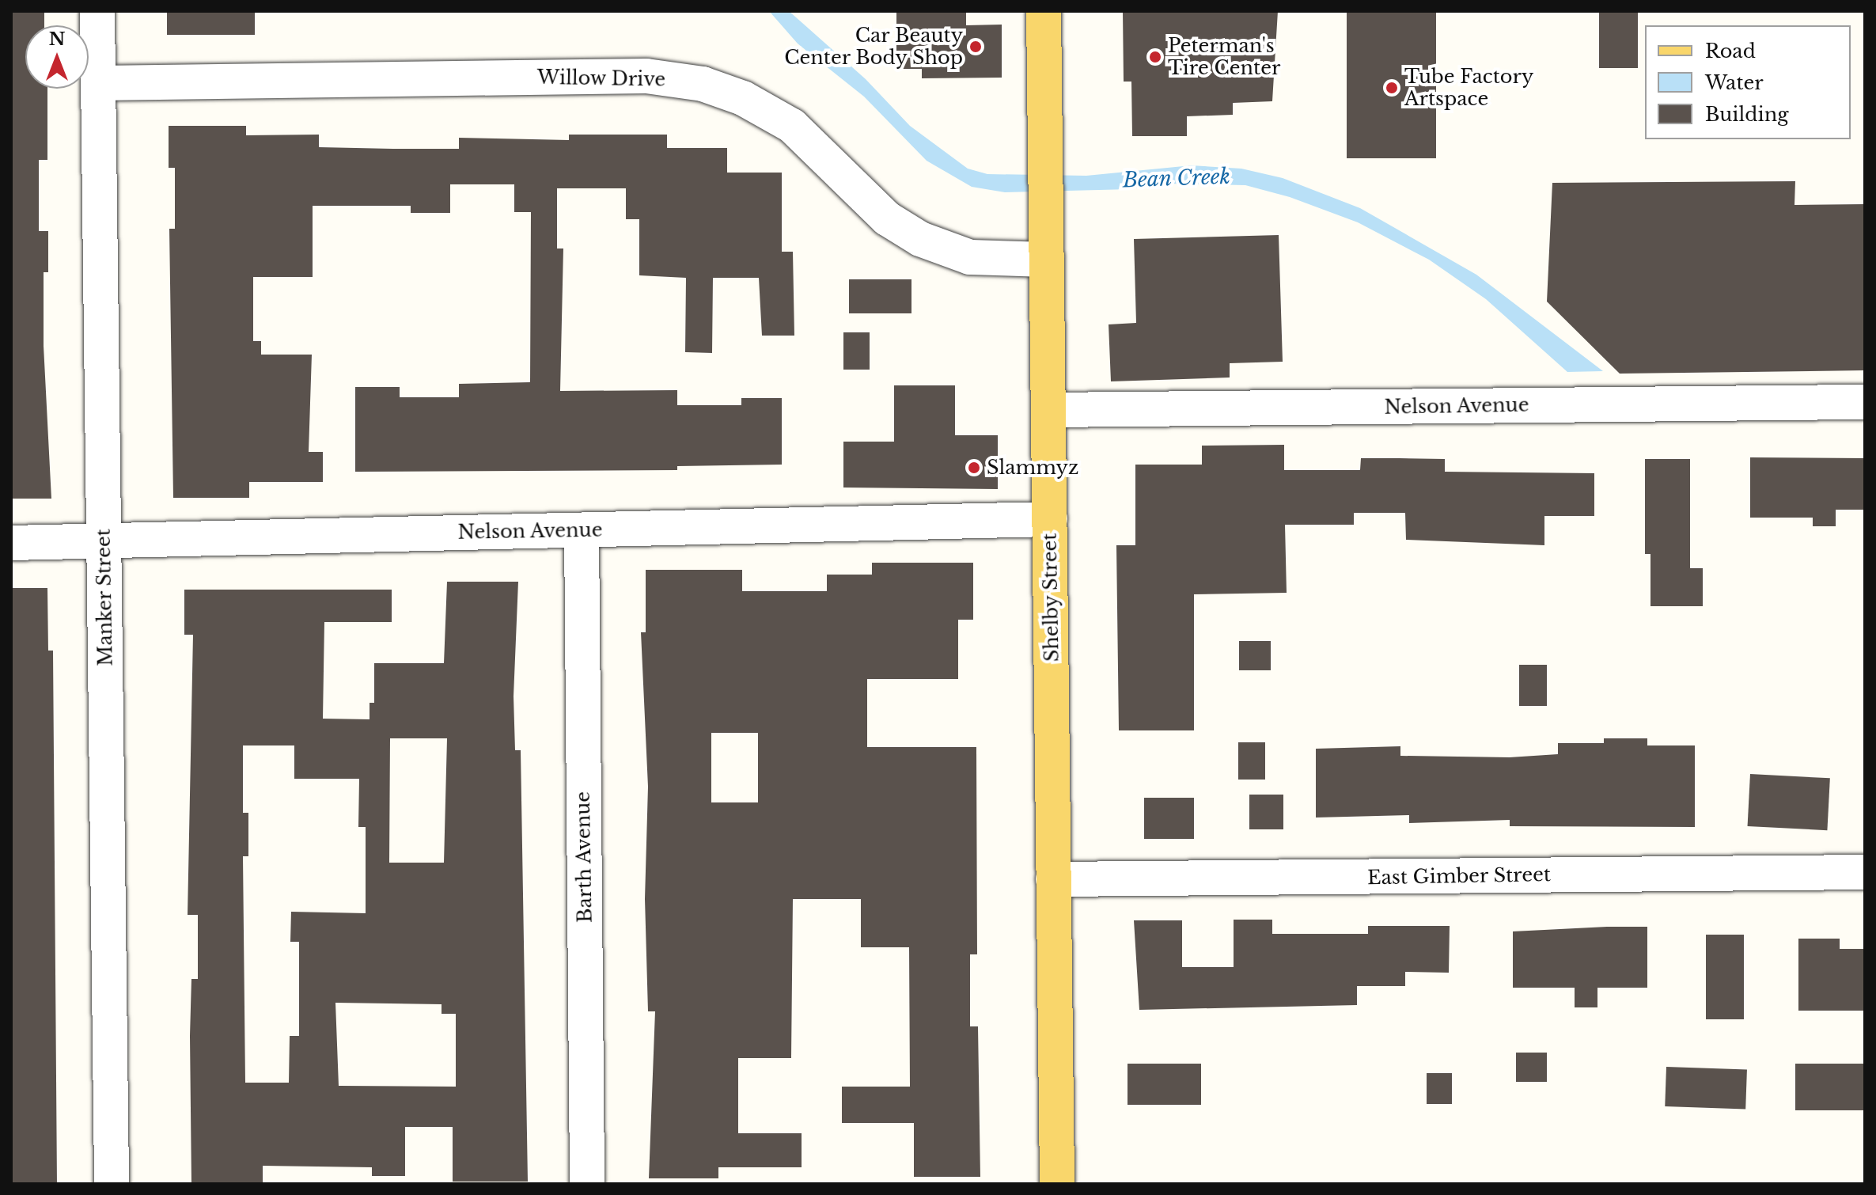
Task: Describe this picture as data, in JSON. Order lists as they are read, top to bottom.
{
  "streets": {
    "main road": ["Shelby Street"],
    "street": [
      "Willow Drive",
      "Nelson Avenue",
      "Manker Street",
      "Barth Avenue",
      "East Gimber Street"
    ]
  },
  "crossings": [
    ["Willow Drive", "Manker Street"],
    ["Willow Drive", "Shelby Street"],
    ["Nelson Avenue", "Manker Street"],
    ["Nelson Avenue", "Shelby Street"],
    ["Nelson Avenue", "Barth Avenue"],
    ["Shelby Street", "East Gimber Street"]
  ],
  "water": ["Bean Creek"],
  "places": [
    "Car Beauty Center Body Shop",
    "Peterman's Tire Center",
    "Tube Factory Artspace",
    "Slammyz"
  ],
  "legend": ["Road", "Water", "Building"],
  "north": "top"
}
